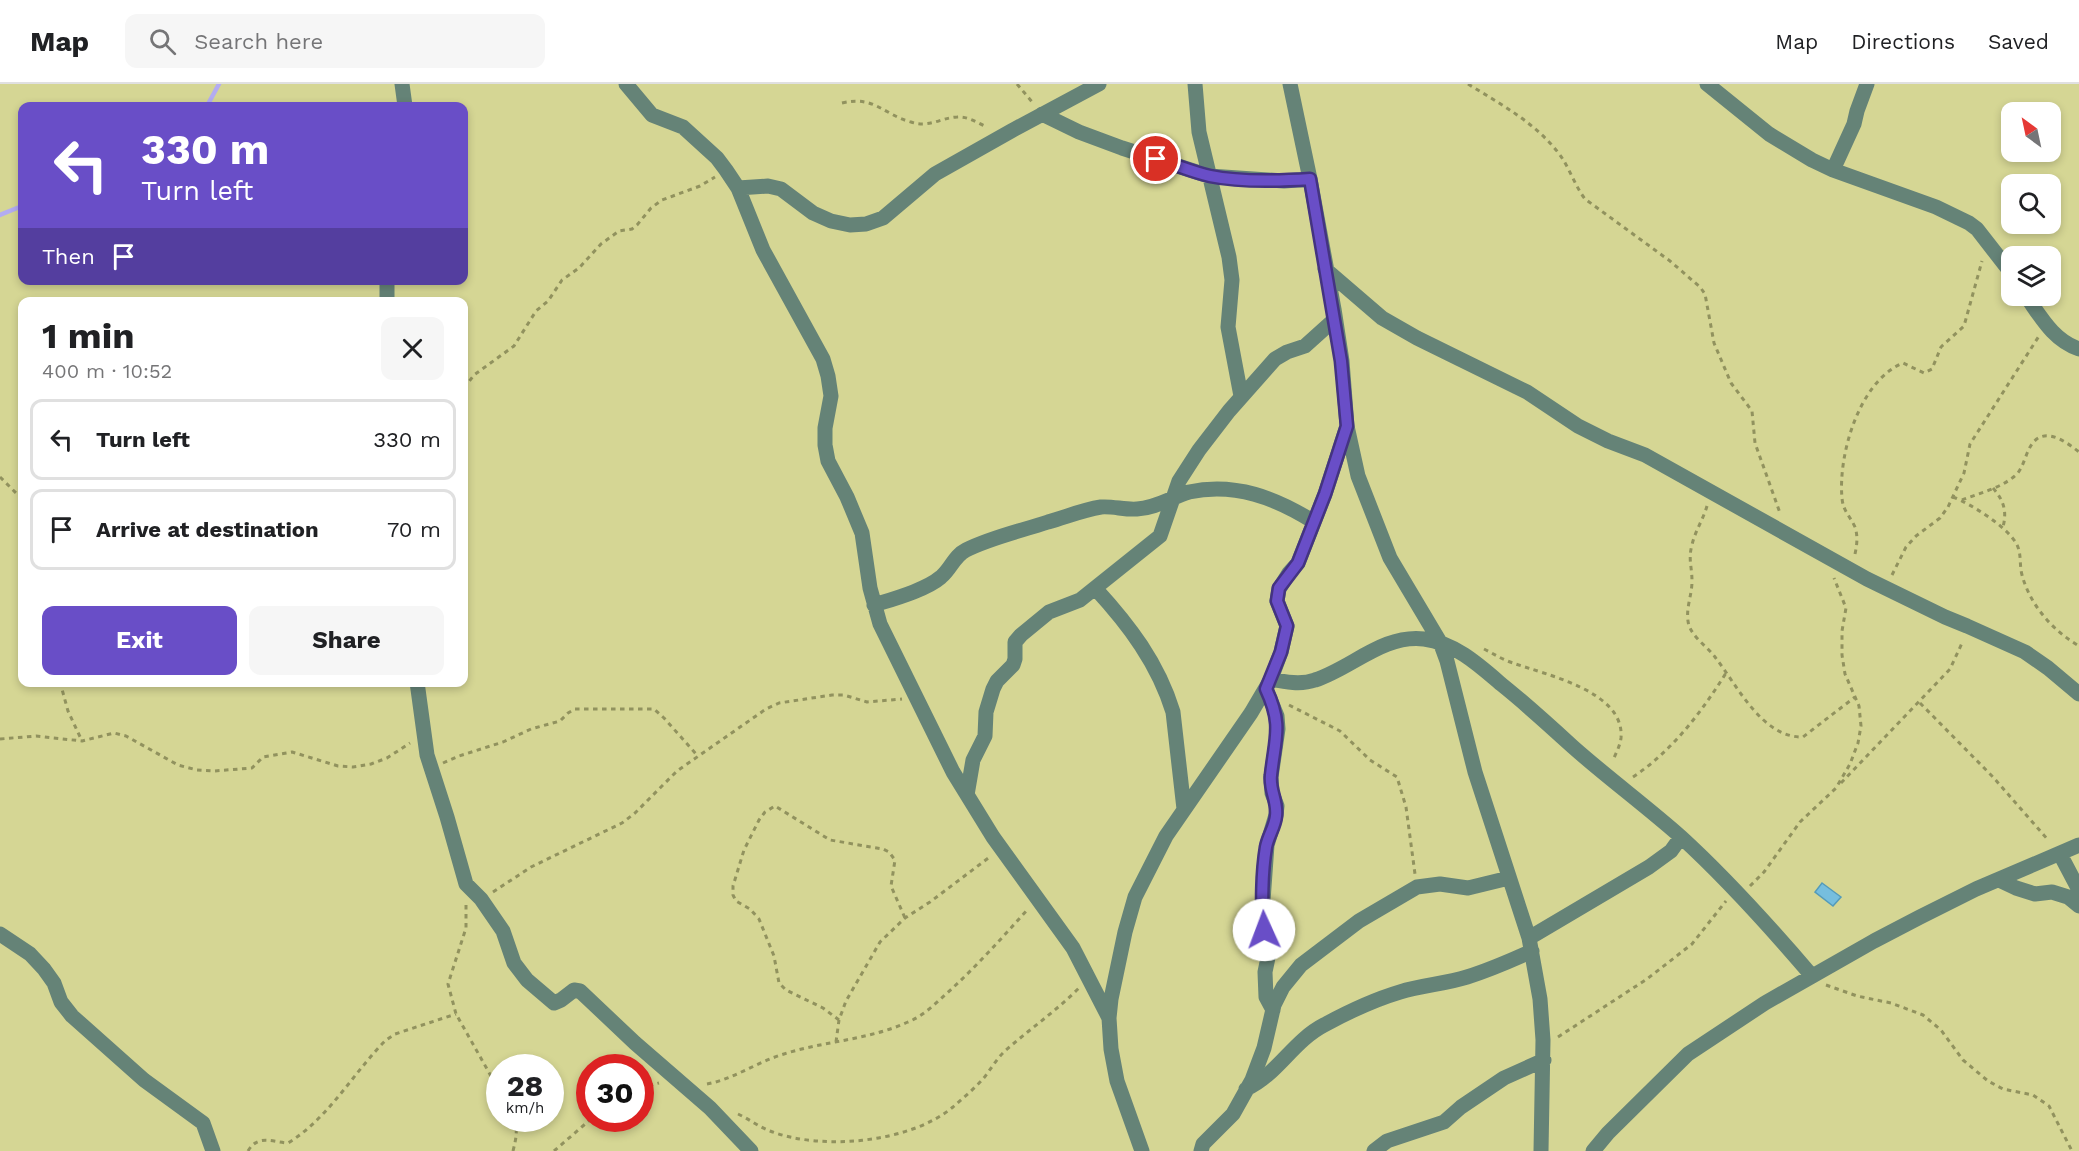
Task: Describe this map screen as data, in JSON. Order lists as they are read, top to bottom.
{
  "north": "top left",
  "page": {
    "header": "Map",
    "search": "Search here",
    "nav": ["Map", "Directions", "Saved"],
    "turn": ["330 m", "Turn left"],
    "then": "Then",
    "heading": ["1 min", "400 m · 10:52"],
    "list": [
      {
        "name": "Turn left",
        "value": "330 m"
      },
      {
        "name": "Arrive at destination",
        "value": "70 m"
      }
    ],
    "buttons": ["Exit", "Share"],
    "speed": "28 km/h",
    "limit": "30"
  }
}
